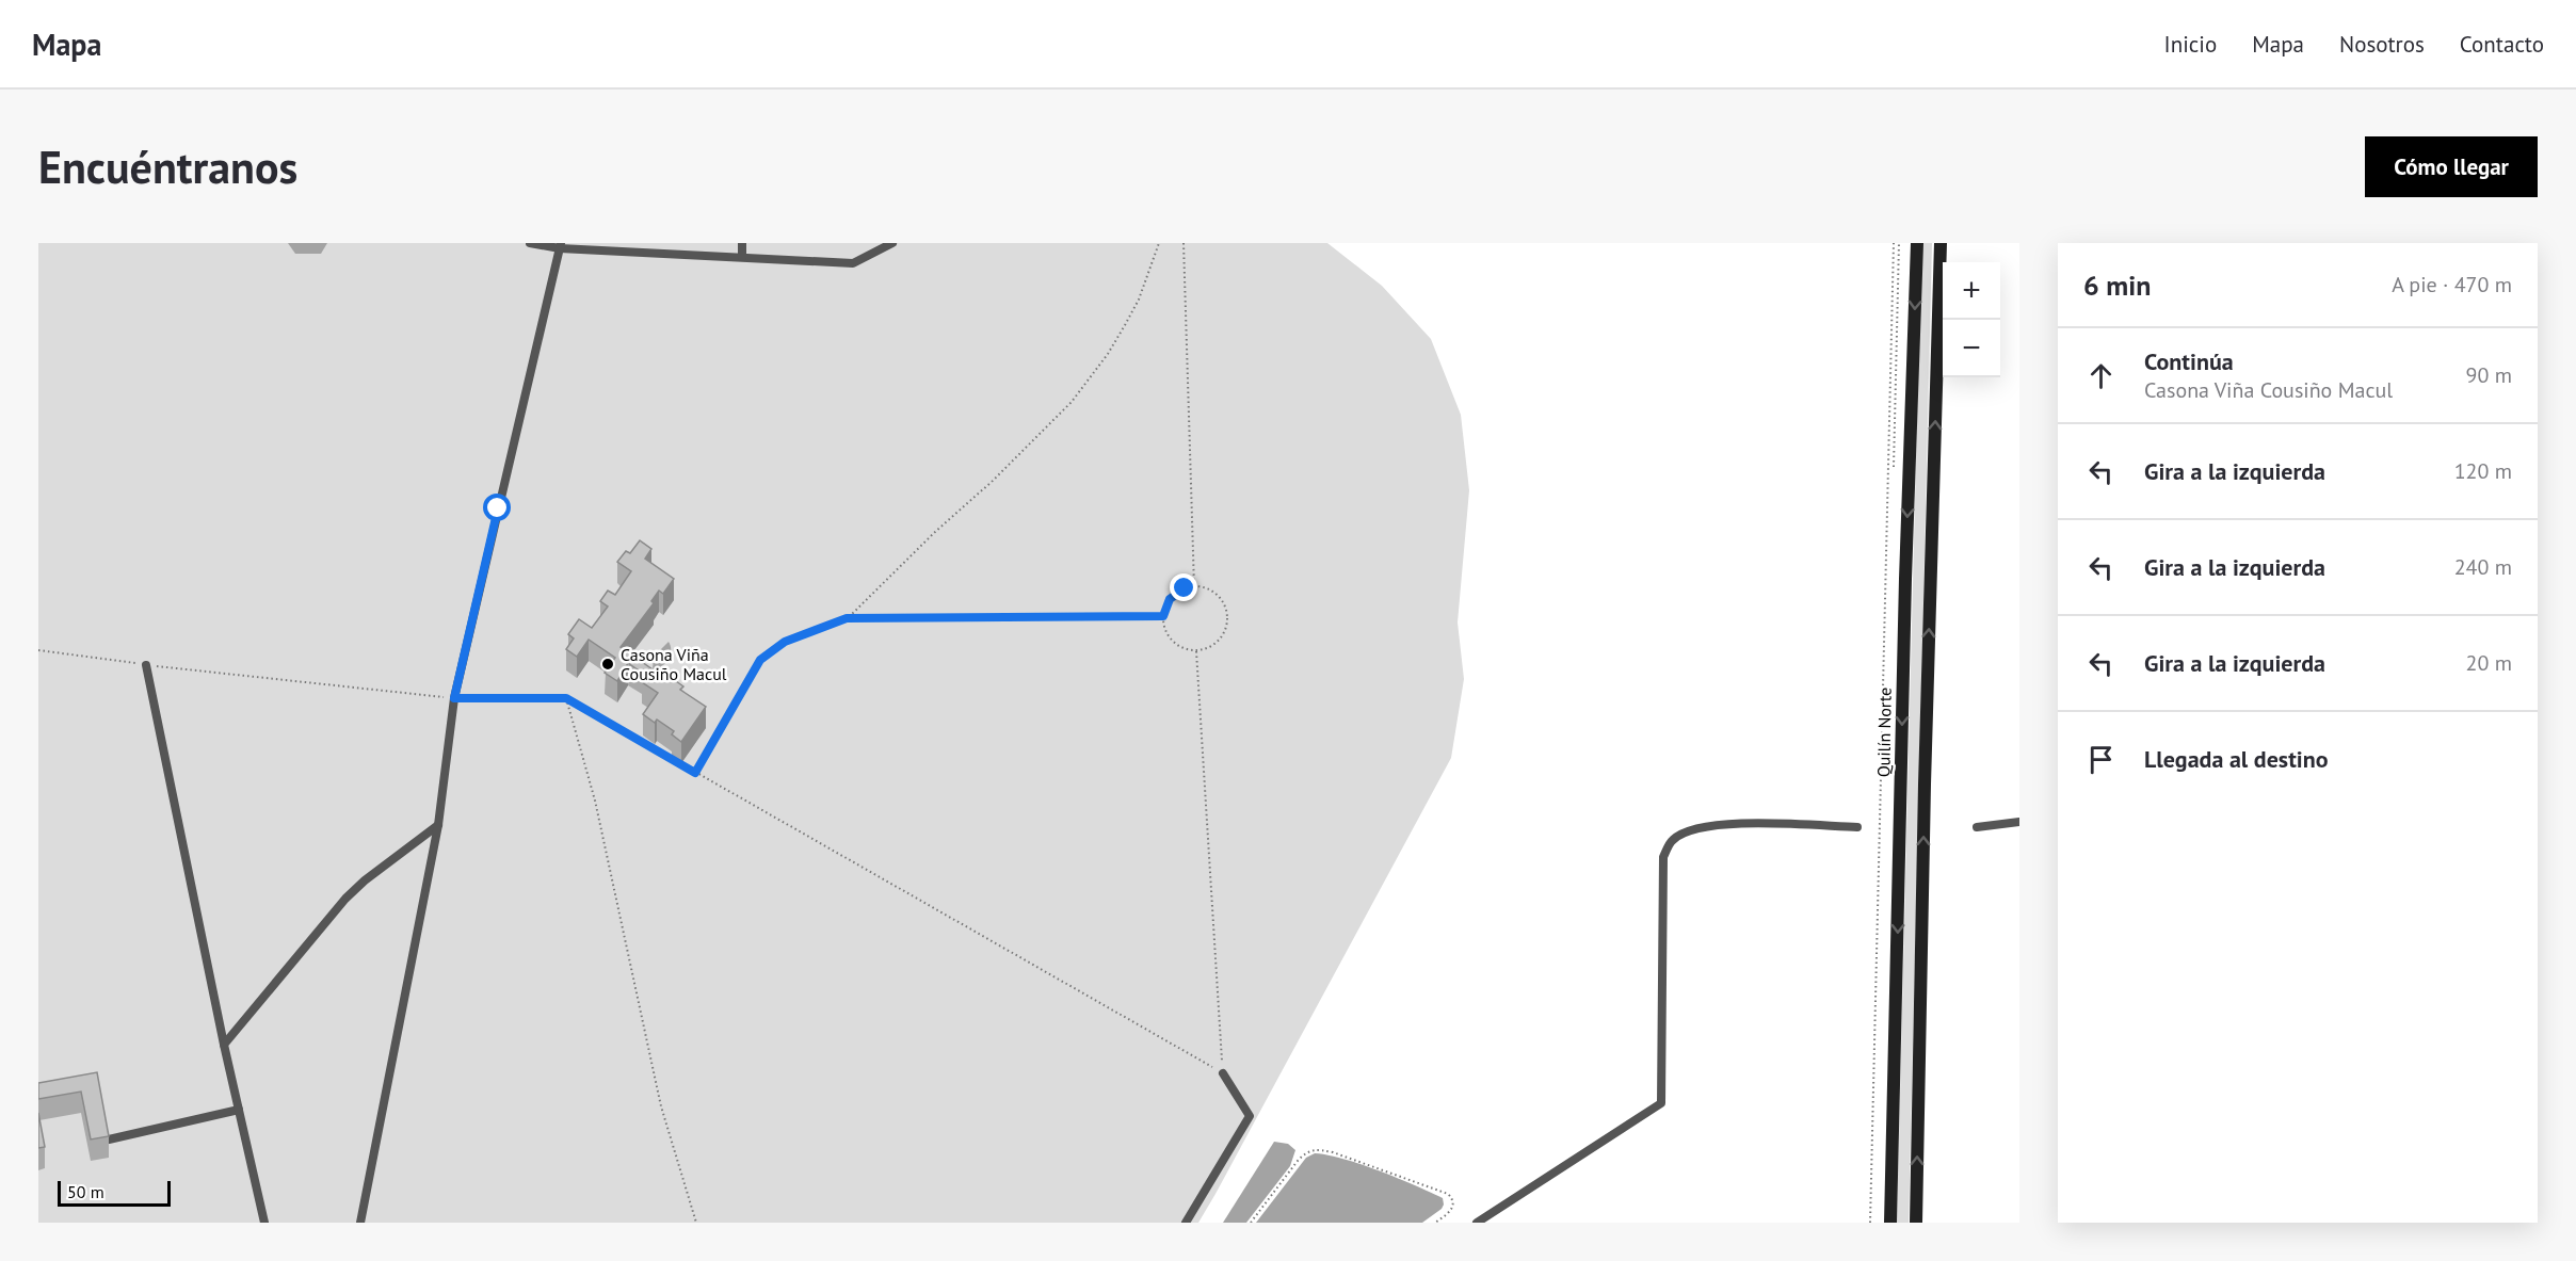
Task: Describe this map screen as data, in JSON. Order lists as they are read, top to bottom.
{
  "streets": {
    "street": ["Quilín Norte"]
  },
  "places": ["Casona Viña Cousiño Macul"],
  "scale_bar": "50 m",
  "page": {
    "header": "Mapa",
    "nav": [
      "Inicio",
      "Mapa",
      "Nosotros",
      "Contacto"
    ],
    "buttons": "Cómo llegar",
    "title": "Encuéntranos",
    "heading": ["6 min", "A pie · 470 m"],
    "map_buttons": ["+", "−"],
    "list": [
      ["Continúa", "Casona Viña Cousiño Macul", "90 m"],
      ["Gira a la izquierda", "120 m"],
      ["Gira a la izquierda", "240 m"],
      ["Gira a la izquierda", "20 m"],
      "Llegada al destino"
    ],
    "scale": "50 m"
  }
}
